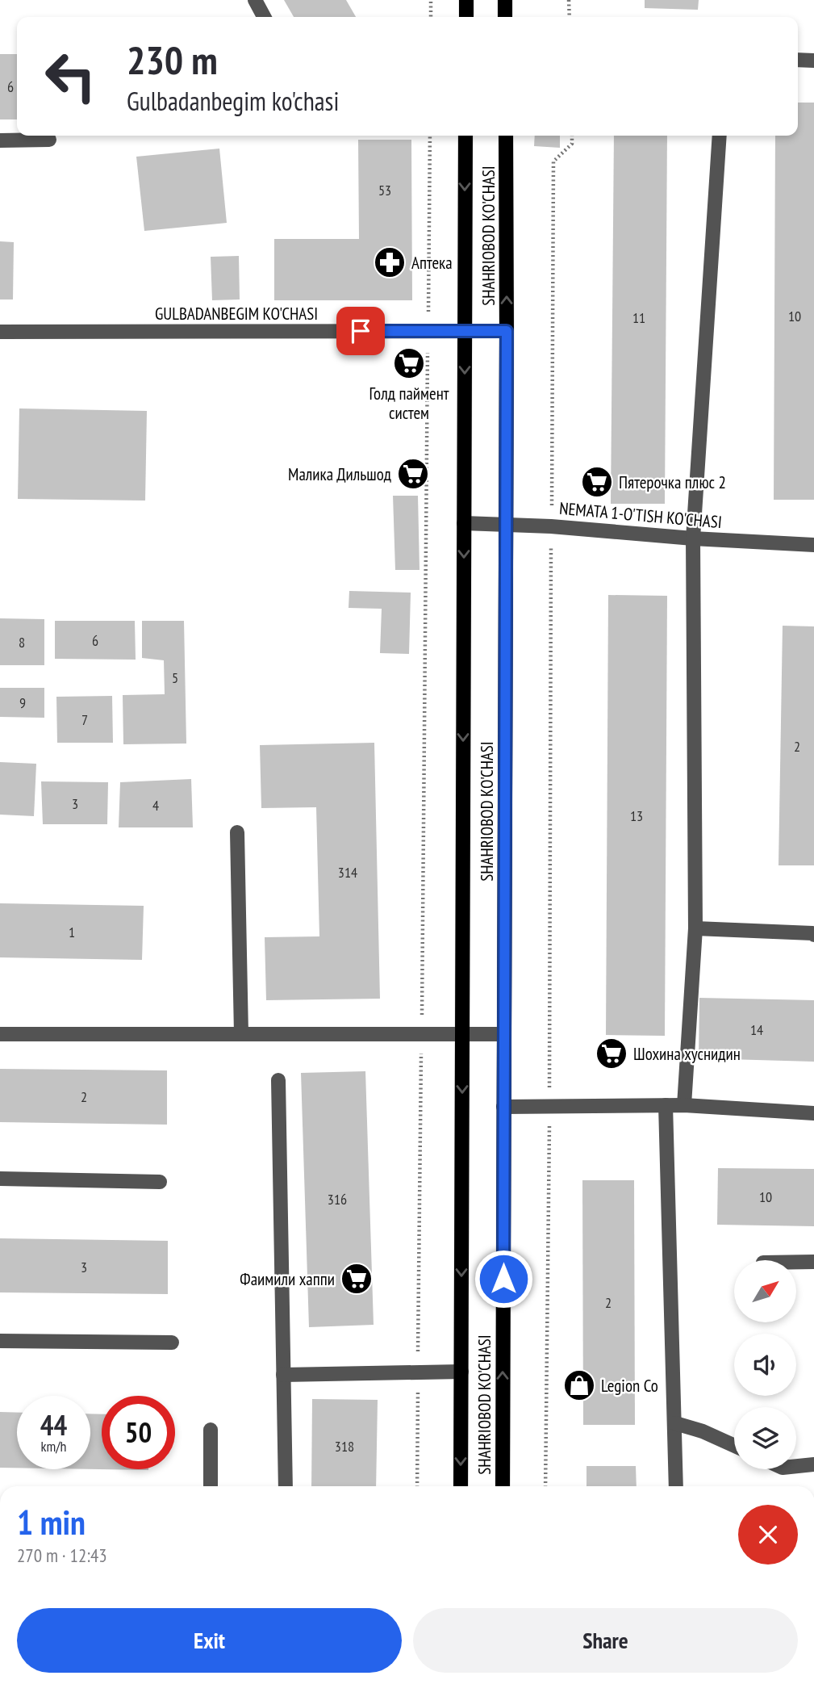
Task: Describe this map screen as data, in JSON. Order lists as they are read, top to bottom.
{
  "streets": {
    "main road": ["SHAHRIOBOD KO'CHASI"],
    "street": ["GULBADANBEGIM KO'CHASI", "NEMATA 1-O'TISH KO'CHASI"]
  },
  "crossings": [
    ["SHAHRIOBOD KO'CHASI", "GULBADANBEGIM KO'CHASI"],
    ["SHAHRIOBOD KO'CHASI", "NEMATA 1-O'TISH KO'CHASI"]
  ],
  "places": {
    "pharmacy": ["Аптека"],
    "supermarket": [
      "Голд паймент систем",
      "Малика Дильшод",
      "Пятерочка плюс 2",
      "Шохина хуснидин",
      "Фаимили хаппи"
    ],
    "shop": ["Legion Co"]
  },
  "house_numbers": [
    "6",
    "53",
    "10",
    "11",
    "6",
    "8",
    "5",
    "9",
    "7",
    "2",
    "3",
    "4",
    "13",
    "314",
    "1",
    "14",
    "2",
    "10",
    "316",
    "3",
    "2",
    "318"
  ],
  "north": "top right",
  "page": {
    "turn": ["230 m", "Gulbadanbegim ko'chasi"],
    "speed": "44 km/h",
    "limit": "50",
    "heading": ["1 min", "270 m · 12:43"],
    "buttons": ["Exit", "Share"]
  }
}
